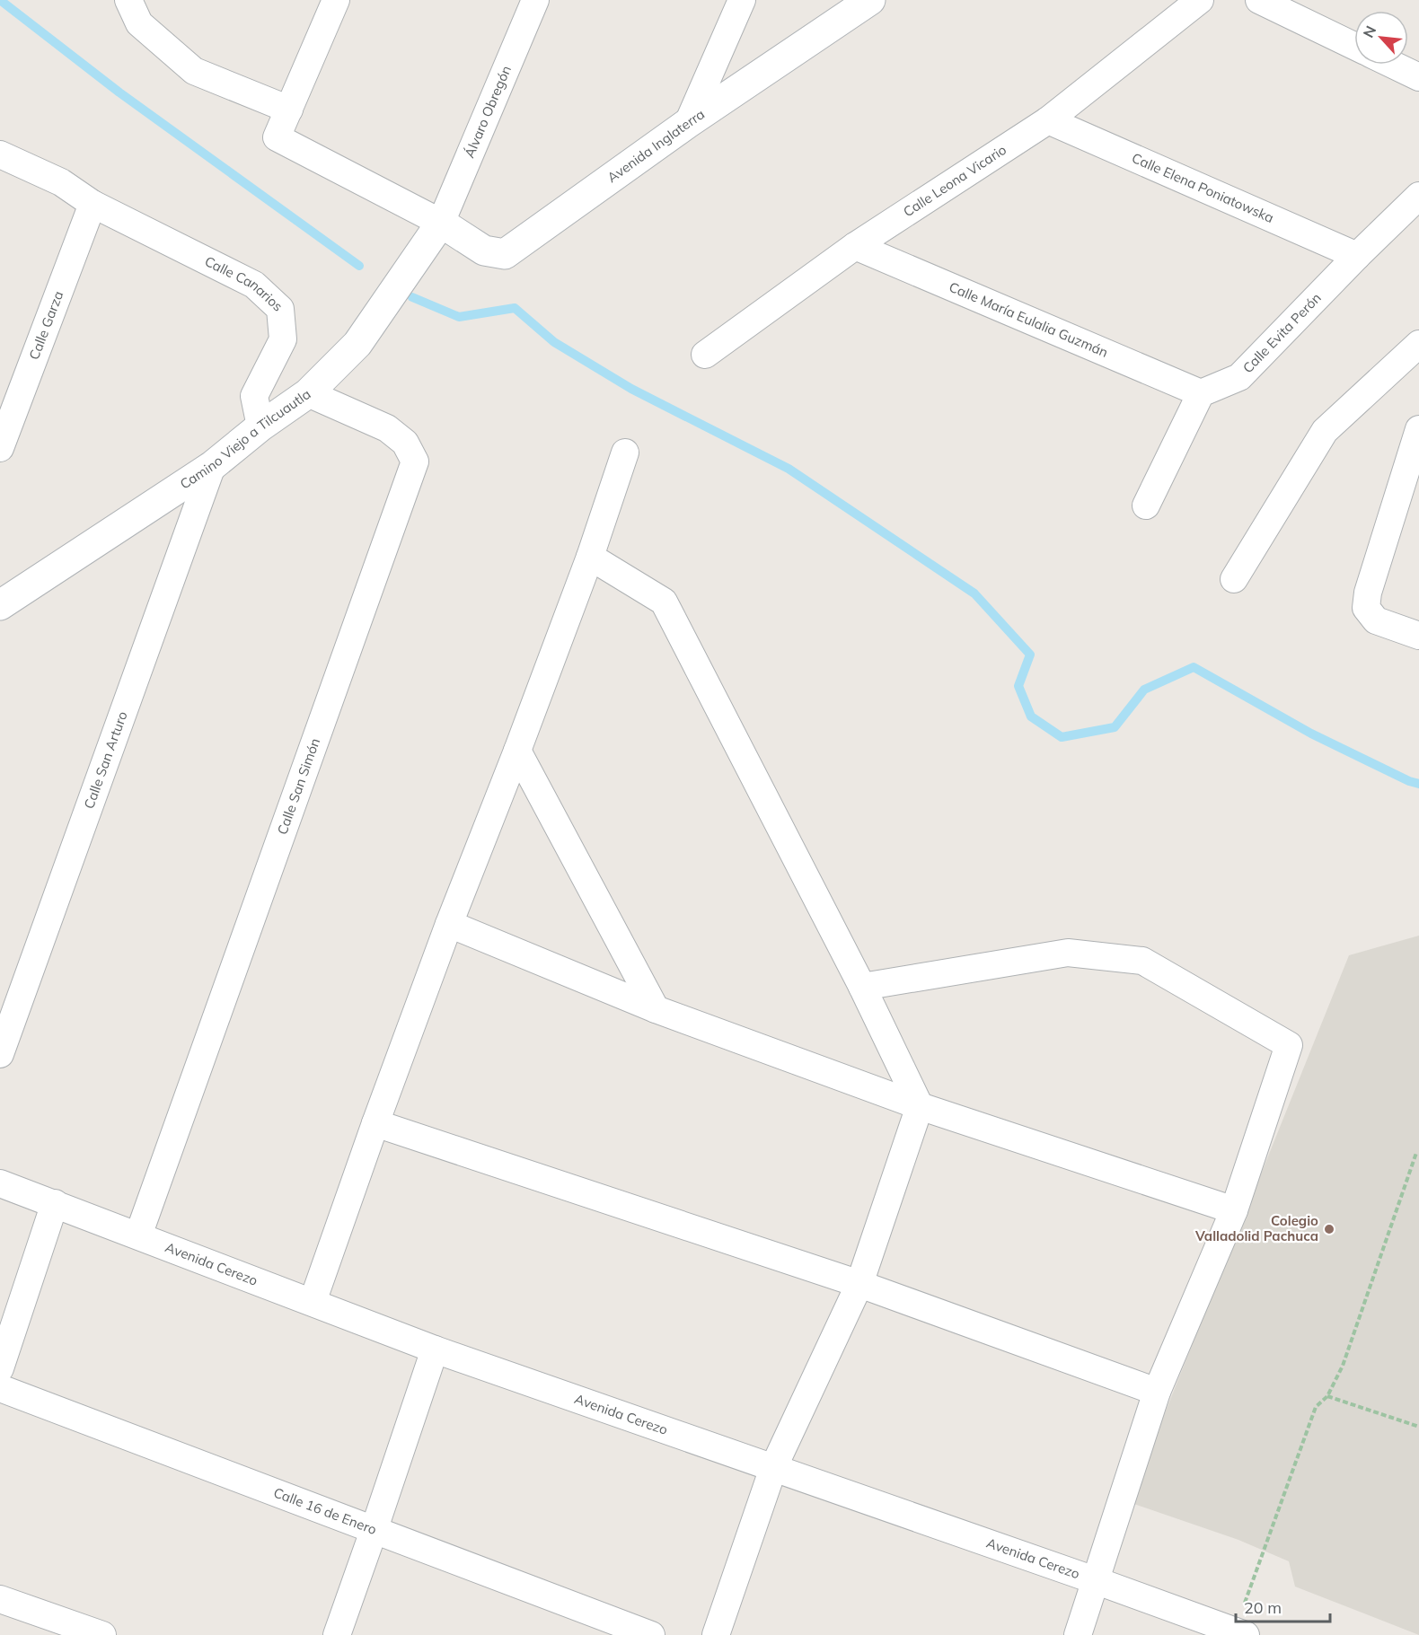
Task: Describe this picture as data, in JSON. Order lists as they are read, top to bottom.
{
  "streets": {
    "street": [
      "Álvaro Obregón",
      "Avenida Inglaterra",
      "Calle Leona Vicario",
      "Calle Elena Poniatowska",
      "Calle Canarios",
      "Calle María Eulalia Guzmán",
      "Calle Garza",
      "Calle Evita Perón",
      "Camino Viejo a Tilcuautla",
      "Calle San Arturo",
      "Calle San Simón",
      "Avenida Cerezo",
      "Calle 16 de Enero"
    ]
  },
  "crossings": [
    ["Álvaro Obregón", "Avenida Inglaterra"],
    ["Álvaro Obregón", "Camino Viejo a Tilcuautla"],
    ["Avenida Inglaterra", "Camino Viejo a Tilcuautla"],
    ["Calle Leona Vicario", "Calle Elena Poniatowska"],
    ["Calle Leona Vicario", "Calle María Eulalia Guzmán"],
    ["Calle Elena Poniatowska", "Calle Evita Perón"],
    ["Calle Canarios", "Calle Garza"],
    ["Calle Canarios", "Camino Viejo a Tilcuautla"],
    ["Calle María Eulalia Guzmán", "Calle Evita Perón"],
    ["Camino Viejo a Tilcuautla", "Calle San Arturo"],
    ["Camino Viejo a Tilcuautla", "Calle San Simón"],
    ["Calle San Simón", "Avenida Cerezo"]
  ],
  "places": ["Colegio Valladolid Pachuca"],
  "scale_bar": "20 m",
  "north": "top left"
}
